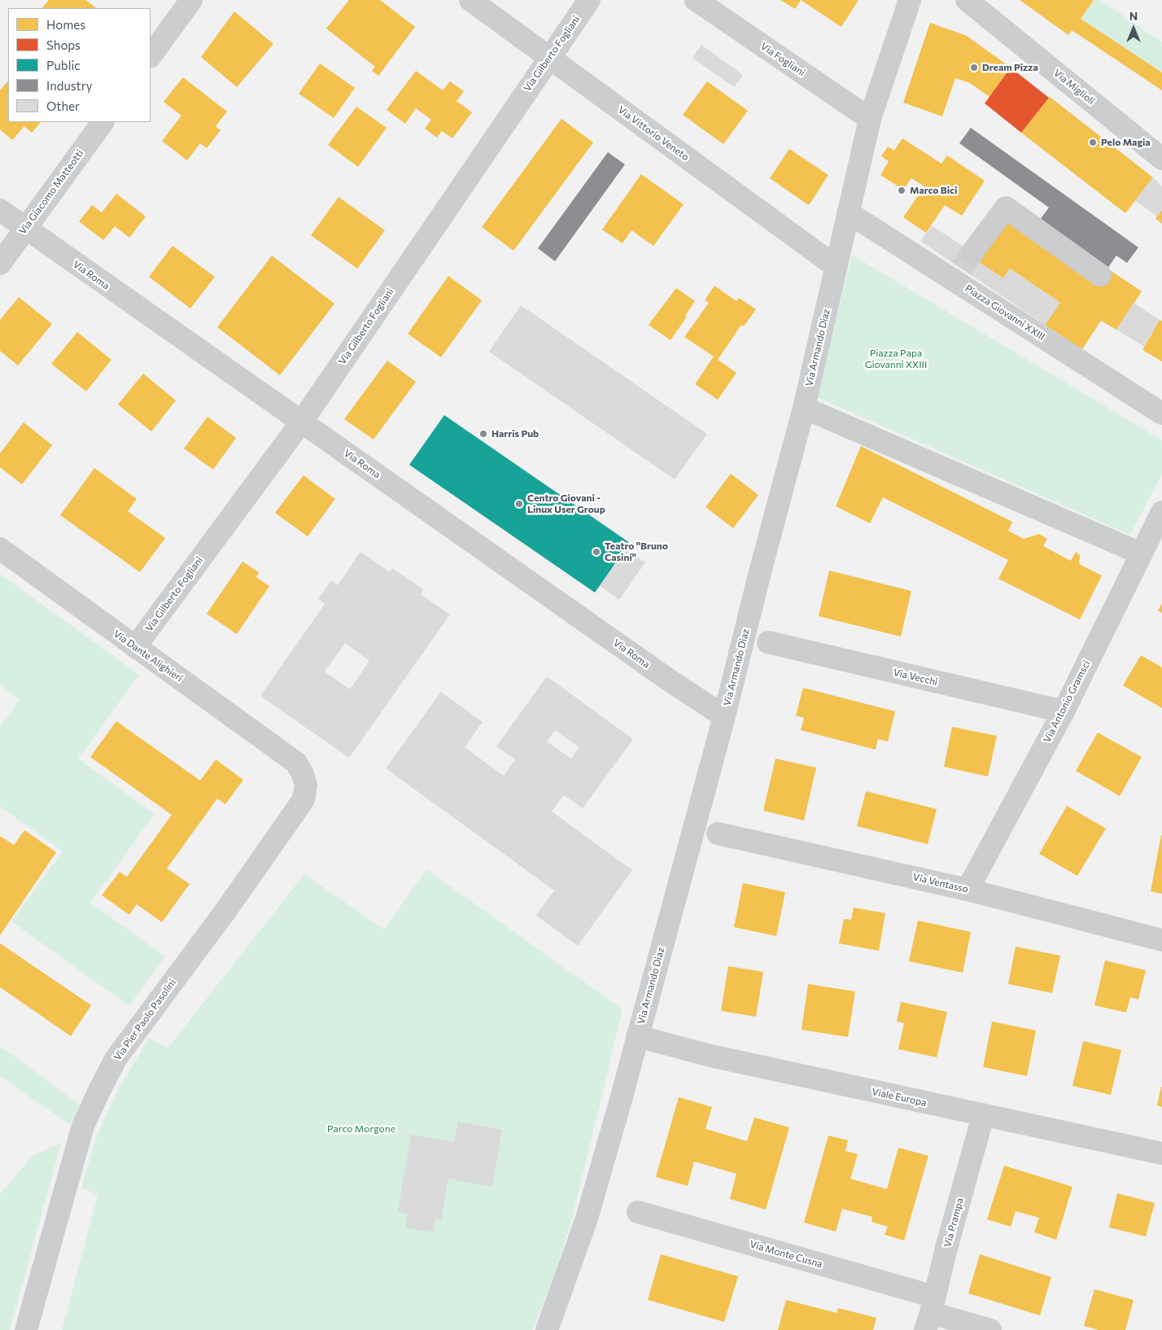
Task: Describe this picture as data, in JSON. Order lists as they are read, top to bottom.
{
  "streets": {
    "street": [
      "Via Gilberto Fogliani",
      "Via Fogliani",
      "Via Miglioli",
      "Via Vittorio Veneto",
      "Via Giacomo Matteotti",
      "Via Roma",
      "Piazza Giovanni XXIII",
      "Via Armando Diaz",
      "Via Dante Alighieri",
      "Via Vecchi",
      "Via Antonio Gramsci",
      "Via Ventasso",
      "Via Pier Paolo Pasolini",
      "Viale Europa",
      "Via Prampa",
      "Via Monte Cusna"
    ]
  },
  "crossings": [
    ["Via Gilberto Fogliani", "Via Vittorio Veneto"],
    ["Via Gilberto Fogliani", "Via Roma"],
    ["Via Gilberto Fogliani", "Via Dante Alighieri"],
    ["Via Fogliani", "Via Armando Diaz"],
    ["Via Vittorio Veneto", "Via Armando Diaz"],
    ["Via Giacomo Matteotti", "Via Roma"],
    ["Via Roma", "Via Armando Diaz"],
    ["Piazza Giovanni XXIII", "Via Armando Diaz"],
    ["Via Armando Diaz", "Viale Europa"],
    ["Via Dante Alighieri", "Via Pier Paolo Pasolini"],
    ["Via Vecchi", "Via Antonio Gramsci"],
    ["Via Antonio Gramsci", "Via Ventasso"],
    ["Viale Europa", "Via Prampa"],
    ["Via Prampa", "Via Monte Cusna"]
  ],
  "parks": ["Piazza Papa Giovanni XXIII", "Parco Morgone"],
  "places": [
    "Dream Pizza",
    "Pelo Magia",
    "Marco Bici",
    "Harris Pub",
    "Centro Giovani - Linux User Group",
    "Teatro \"Bruno Casini\""
  ],
  "legend": [
    "Homes",
    "Shops",
    "Public",
    "Industry",
    "Other"
  ],
  "north": "top"
}
